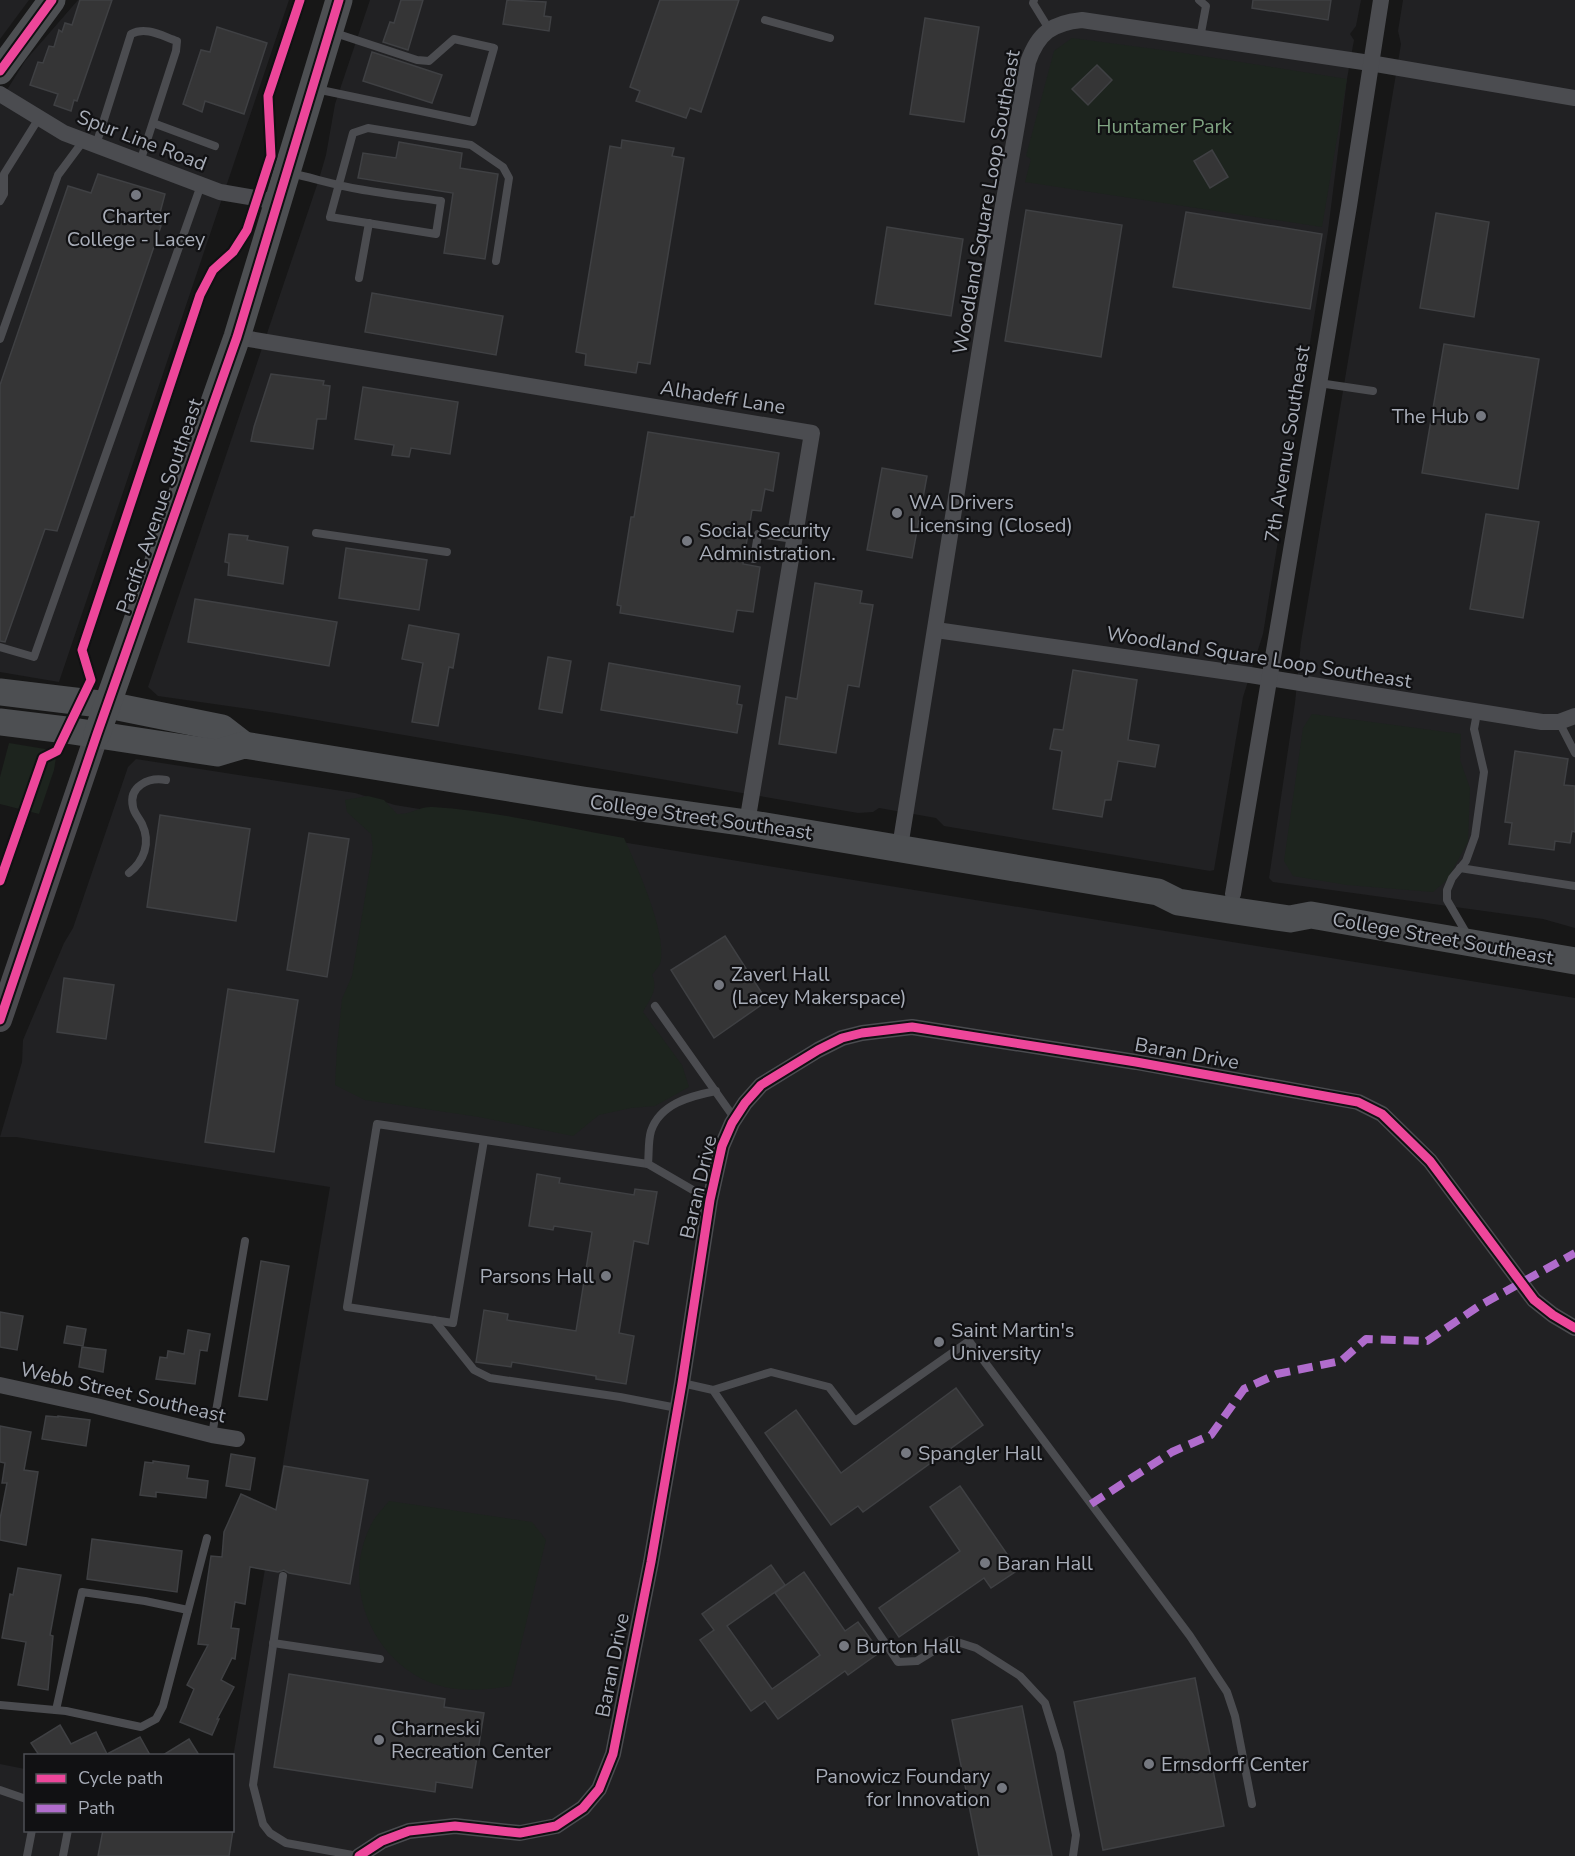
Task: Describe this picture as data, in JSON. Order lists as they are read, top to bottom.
{
  "streets": {
    "main road": ["Pacific Avenue Southeast", "College Street Southeast"],
    "street": [
      "Spur Line Road",
      "Woodland Square Loop Southeast",
      "Alhadeff Lane",
      "7th Avenue Southeast",
      "Baran Drive",
      "Webb Street Southeast"
    ]
  },
  "crossings": [
    ["Spur Line Road", "Pacific Avenue Southeast"],
    ["Woodland Square Loop Southeast", "7th Avenue Southeast"],
    ["Woodland Square Loop Southeast", "College Street Southeast"],
    ["Alhadeff Lane", "Pacific Avenue Southeast"],
    ["Alhadeff Lane", "College Street Southeast"],
    ["7th Avenue Southeast", "College Street Southeast"],
    ["Pacific Avenue Southeast", "College Street Southeast"]
  ],
  "parks": ["Huntamer Park"],
  "places": [
    "Charter College - Lacey",
    "The Hub",
    "WA Drivers Licensing (Closed)",
    "Social Security Administration.",
    "Zaverl Hall (Lacey Makerspace)",
    "Parsons Hall",
    "Saint Martin's University",
    "Spangler Hall",
    "Baran Hall",
    "Burton Hall",
    "Charneski Recreation Center",
    "Ernsdorff Center",
    "Panowicz Foundary for Innovation"
  ],
  "legend": ["Cycle path", "Path"]
}
